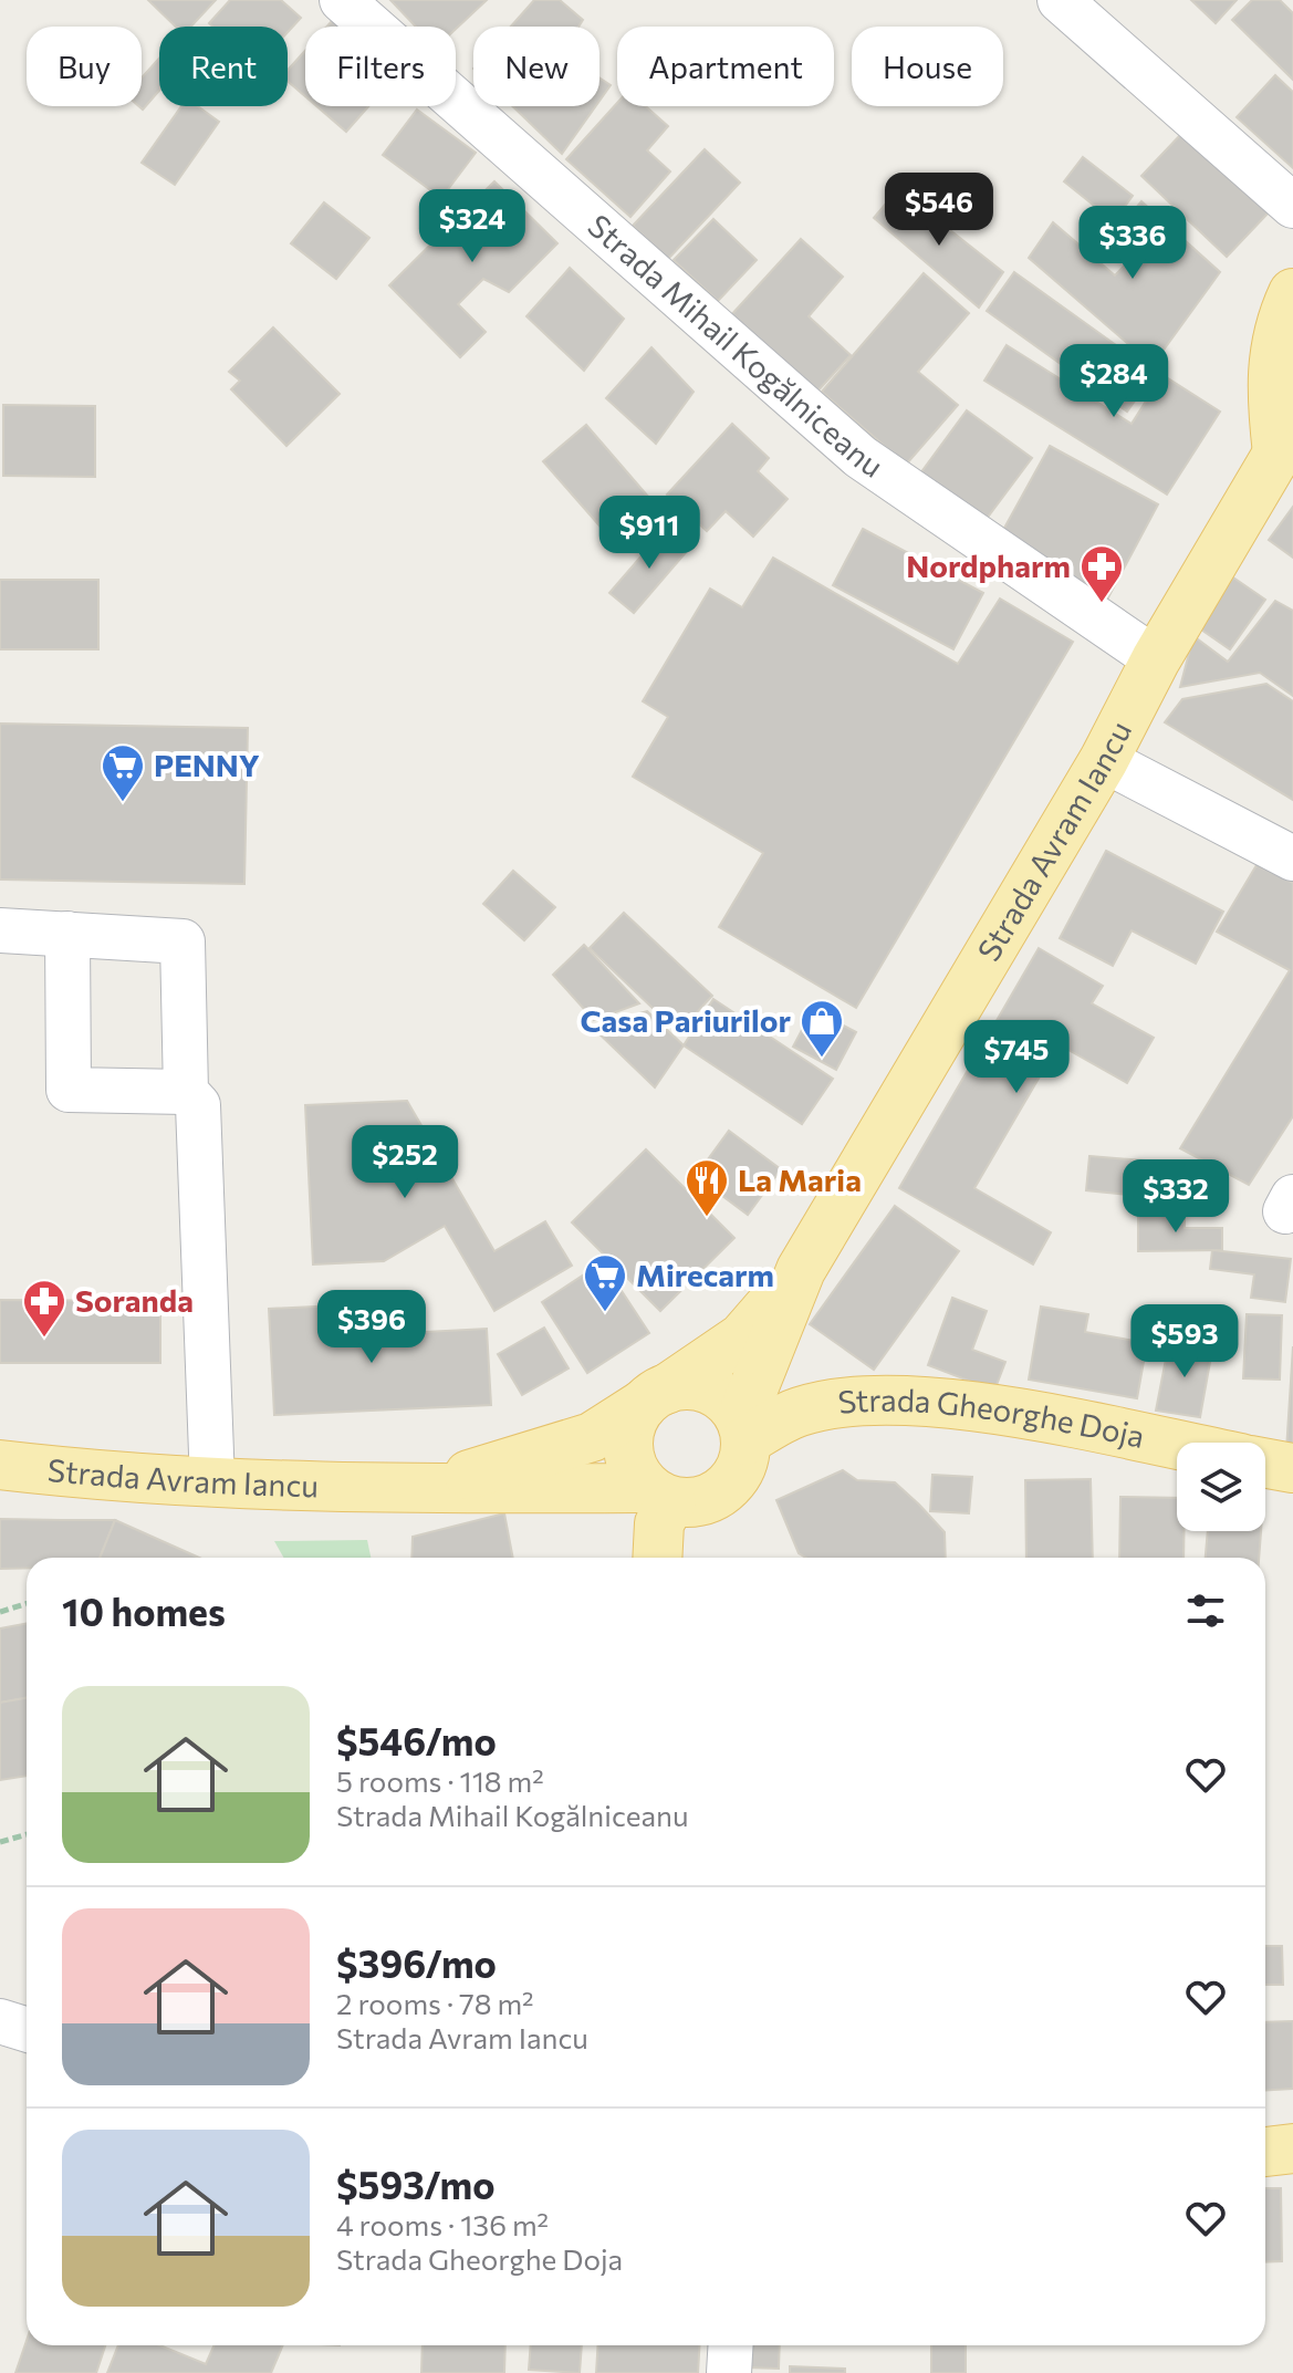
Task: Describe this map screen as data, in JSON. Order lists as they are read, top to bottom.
{
  "streets": {
    "main road": ["Strada Avram Iancu", "Strada Gheorghe Doja"],
    "street": ["Strada Mihail Kogălniceanu"]
  },
  "crossings": [
    ["Strada Mihail Kogălniceanu", "Strada Avram Iancu"],
    ["Strada Avram Iancu", "Strada Gheorghe Doja"]
  ],
  "places": {
    "pharmacy": ["Nordpharm", "Soranda"],
    "supermarket": ["PENNY", "Mirecarm"],
    "shop": ["Casa Pariurilor"],
    "restaurant": ["La Maria"]
  },
  "page": {
    "chip": [
      "Buy",
      "Rent",
      "Filters",
      "New",
      "Apartment",
      "House"
    ],
    "price": [
      "$546",
      "$324",
      "$336",
      "$284",
      "$911",
      "$745",
      "$252",
      "$332",
      "$396",
      "$593"
    ],
    "heading": "10 homes",
    "list": [
      {
        "name": "$546/mo",
        "note": "5 rooms · 118 m² · Strada Mihail Kogălniceanu"
      },
      {
        "name": "$396/mo",
        "note": "2 rooms · 78 m² · Strada Avram Iancu"
      },
      {
        "name": "$593/mo",
        "note": "4 rooms · 136 m² · Strada Gheorghe Doja"
      }
    ]
  }
}
